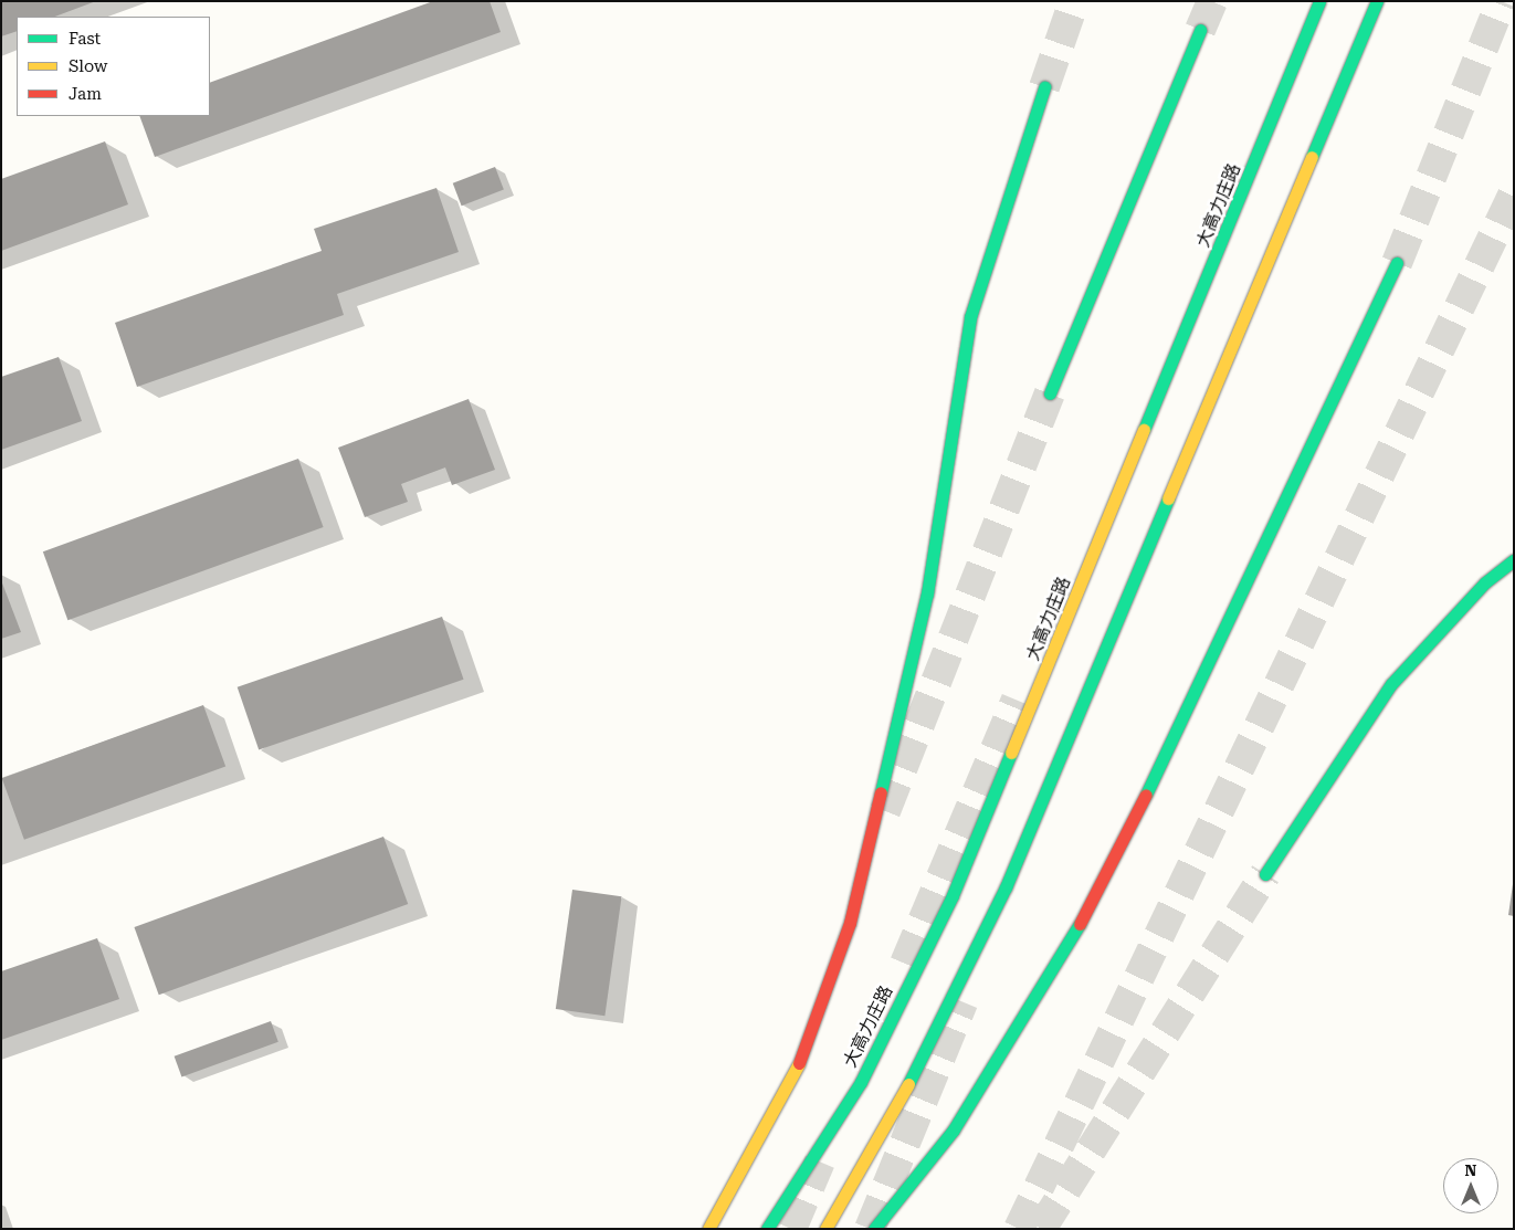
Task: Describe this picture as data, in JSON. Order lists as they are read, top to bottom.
{
  "streets": {
    "main road": ["大高力庄路"]
  },
  "legend": ["Fast", "Slow", "Jam"],
  "north": "top"
}
